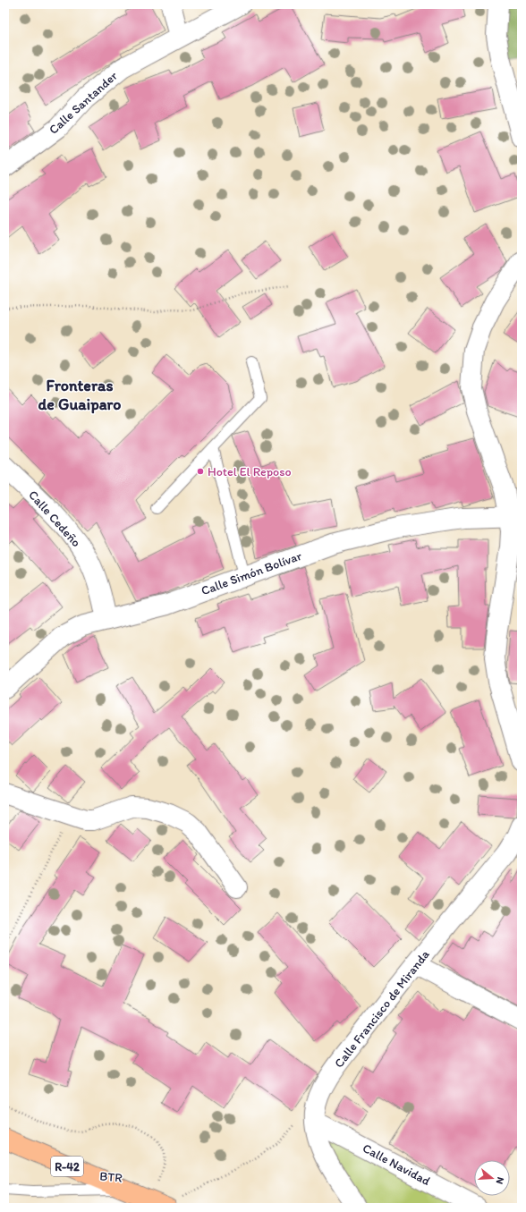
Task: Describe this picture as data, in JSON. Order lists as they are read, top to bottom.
{
  "streets": {
    "main road": ["R-42"],
    "street": [
      "Calle Santander",
      "Calle Cedeño",
      "Calle Simón Bolívar",
      "Calle Francisco de Miranda",
      "Calle Navidad"
    ],
    "lane": ["BTR"]
  },
  "crossings": [
    ["Calle Cedeño", "Calle Simón Bolívar"],
    ["Calle Francisco de Miranda", "Calle Navidad"],
    ["R-42", "BTR"]
  ],
  "districts": ["Fronteras de Guaiparo"],
  "places": ["Hotel El Reposo"],
  "north": "right"
}
